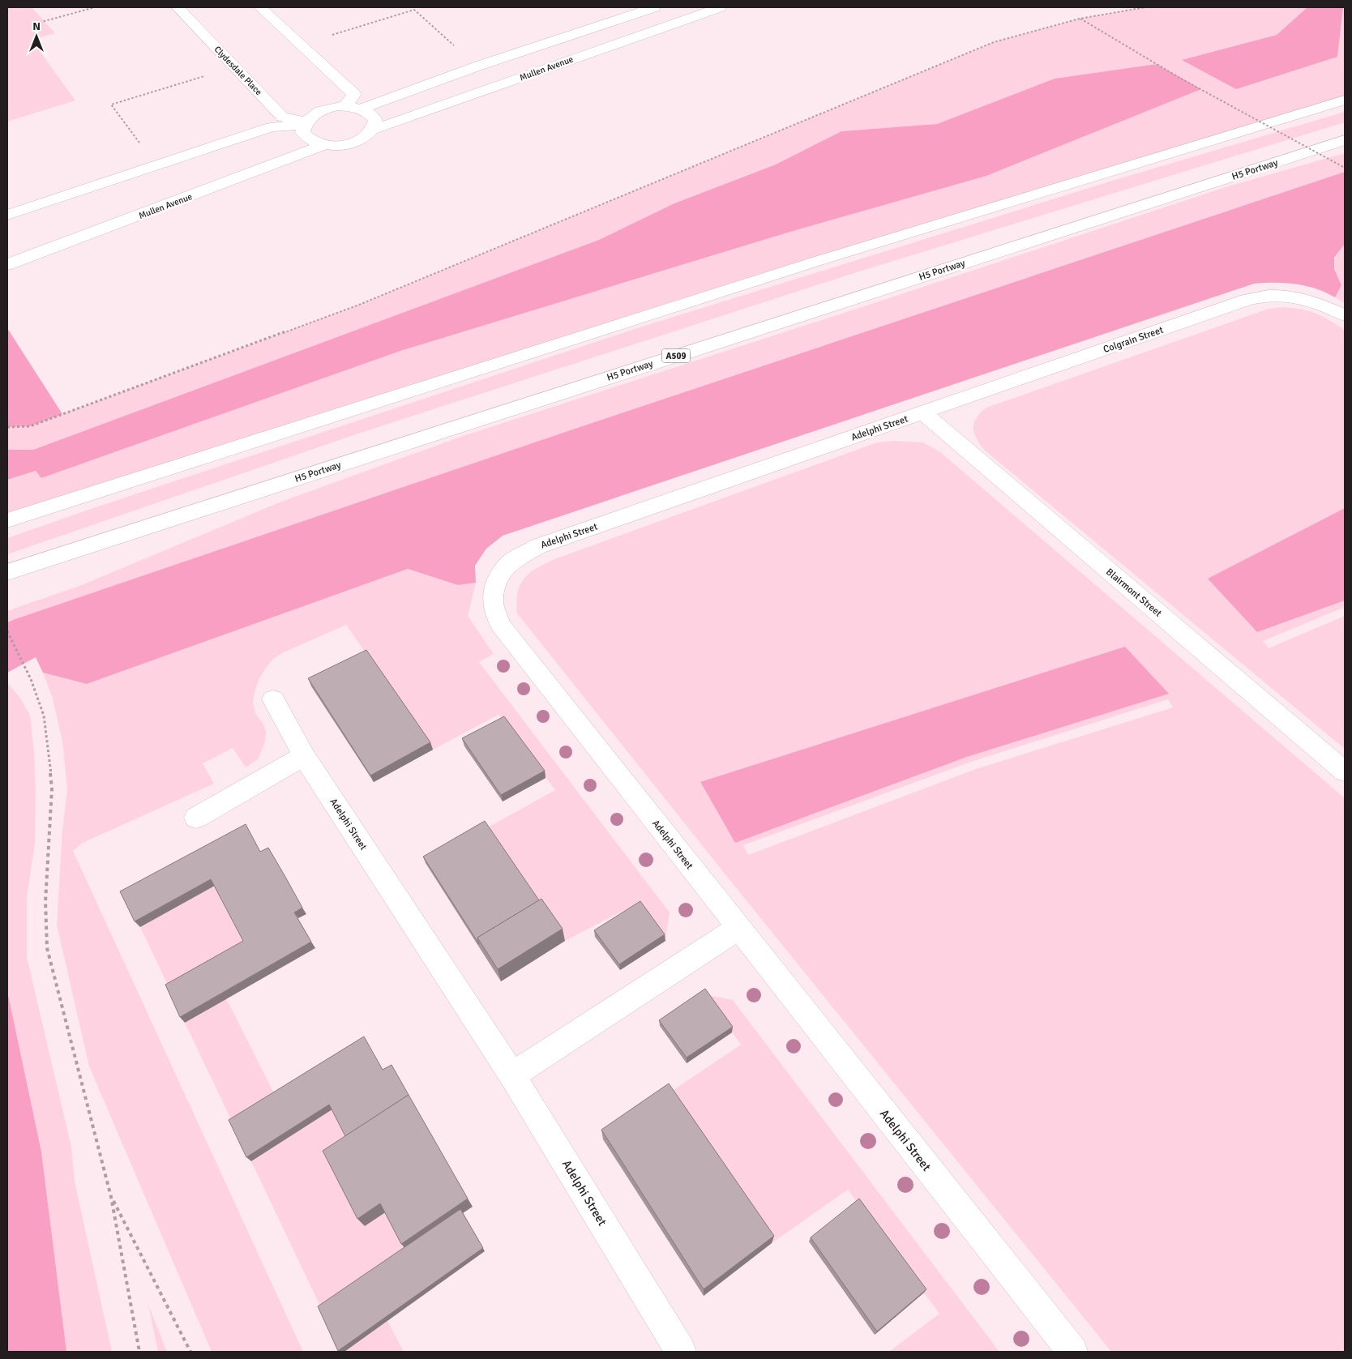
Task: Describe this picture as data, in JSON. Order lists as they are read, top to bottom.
{
  "streets": {
    "street": [
      "Mullen Avenue",
      "Clydesdale Place",
      "H5 Portway",
      "Colgrain Street",
      "A509",
      "Adelphi Street",
      "Blairmont Street"
    ]
  },
  "crossings": [
    ["Colgrain Street", "Adelphi Street"],
    ["Colgrain Street", "Blairmont Street"],
    ["Adelphi Street", "Blairmont Street"]
  ],
  "north": "top"
}
